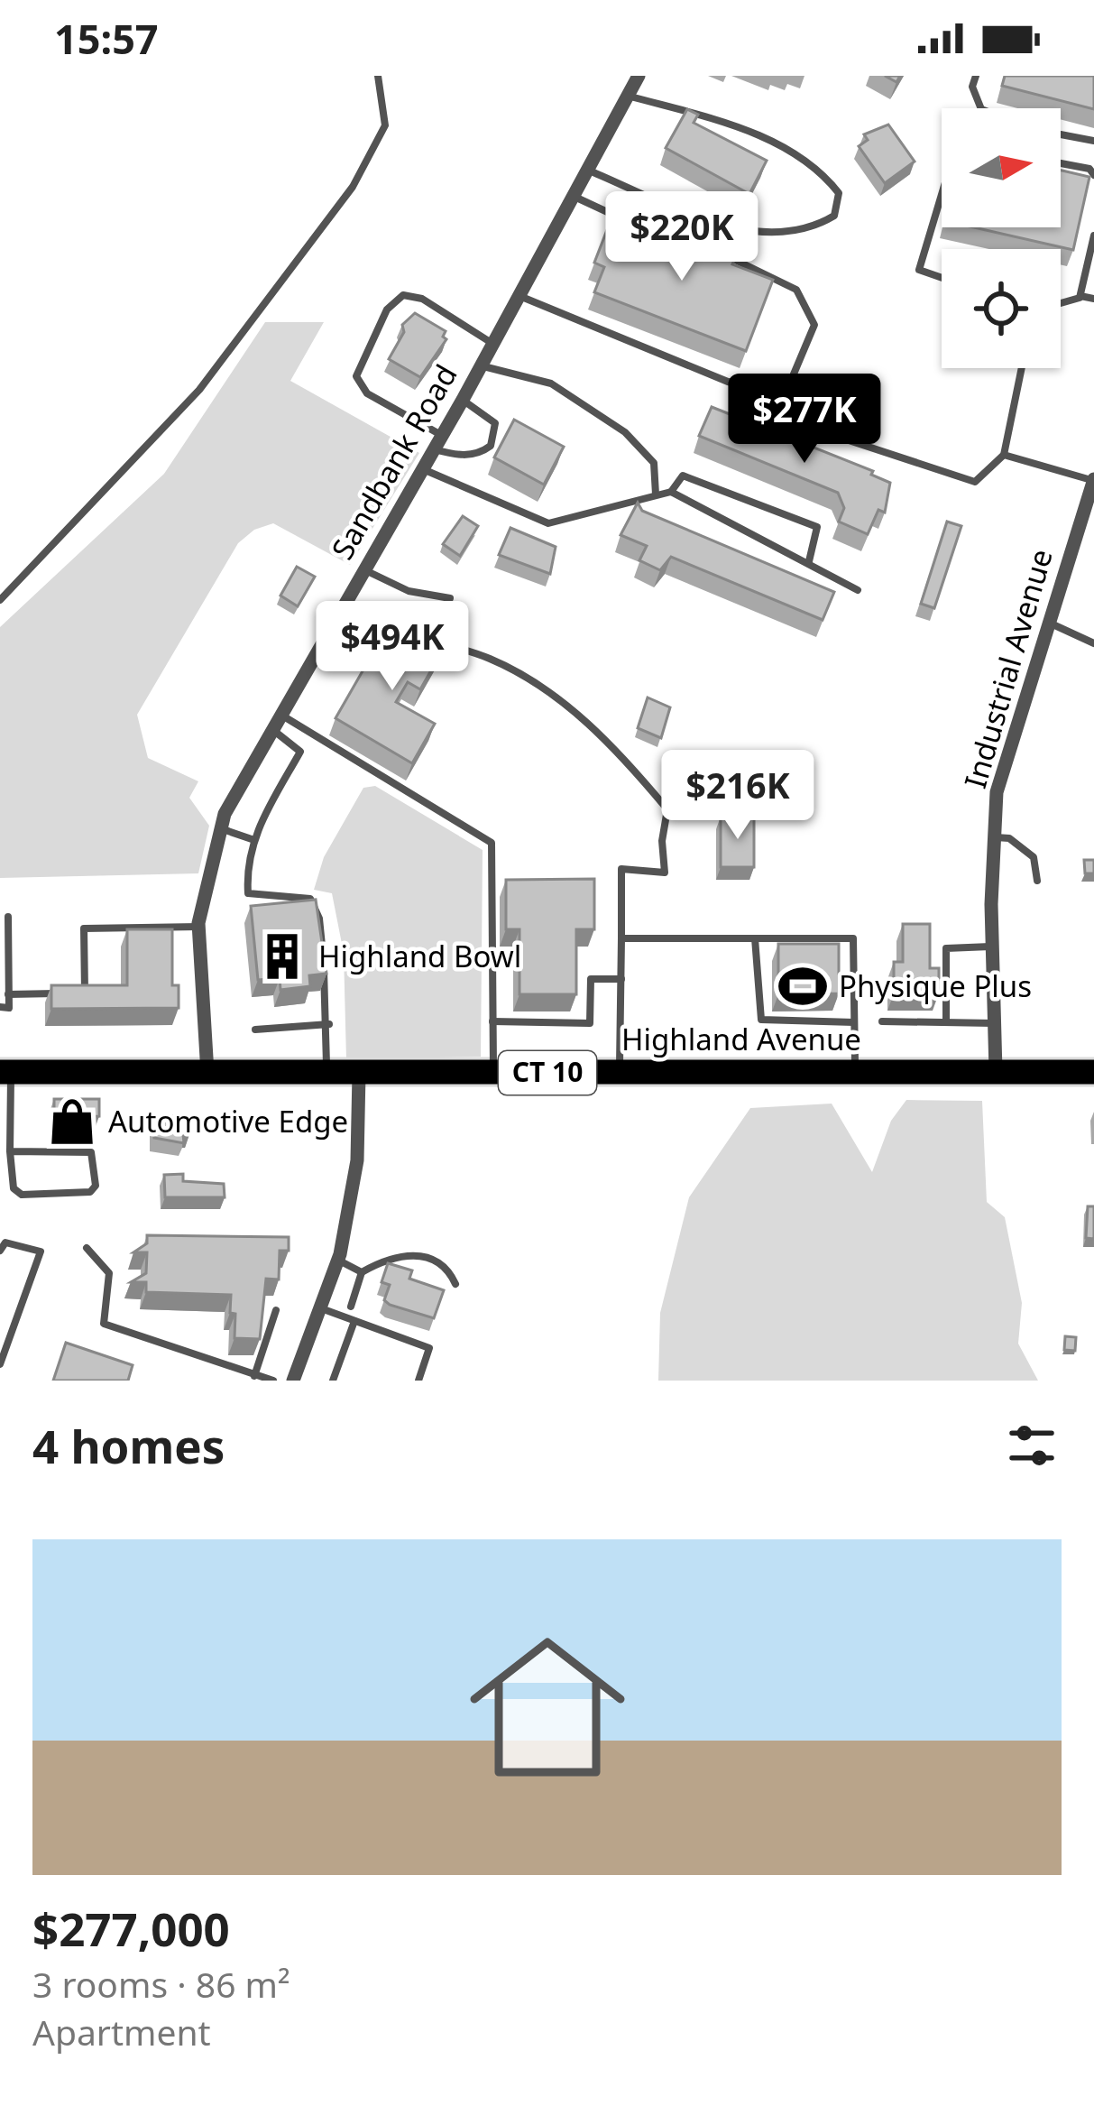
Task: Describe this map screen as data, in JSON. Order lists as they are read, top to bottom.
{
  "streets": {
    "highway": ["Highland Avenue", "CT 10"],
    "street": ["Sandbank Road", "Industrial Avenue"]
  },
  "crossings": [
    ["Sandbank Road", "Highland Avenue"],
    ["Industrial Avenue", "Highland Avenue"]
  ],
  "places": {
    "building": ["Highland Bowl"],
    "sports": ["Physique Plus"],
    "shop": ["Automotive Edge"]
  },
  "north": "right",
  "page": {
    "status": "15:57",
    "price": [
      "$220K",
      "$277K",
      "$494K",
      "$216K"
    ],
    "heading": "4 homes",
    "list": [
      {
        "name": "$277,000",
        "note": "3 rooms · 86 m² · Apartment"
      }
    ]
  }
}
